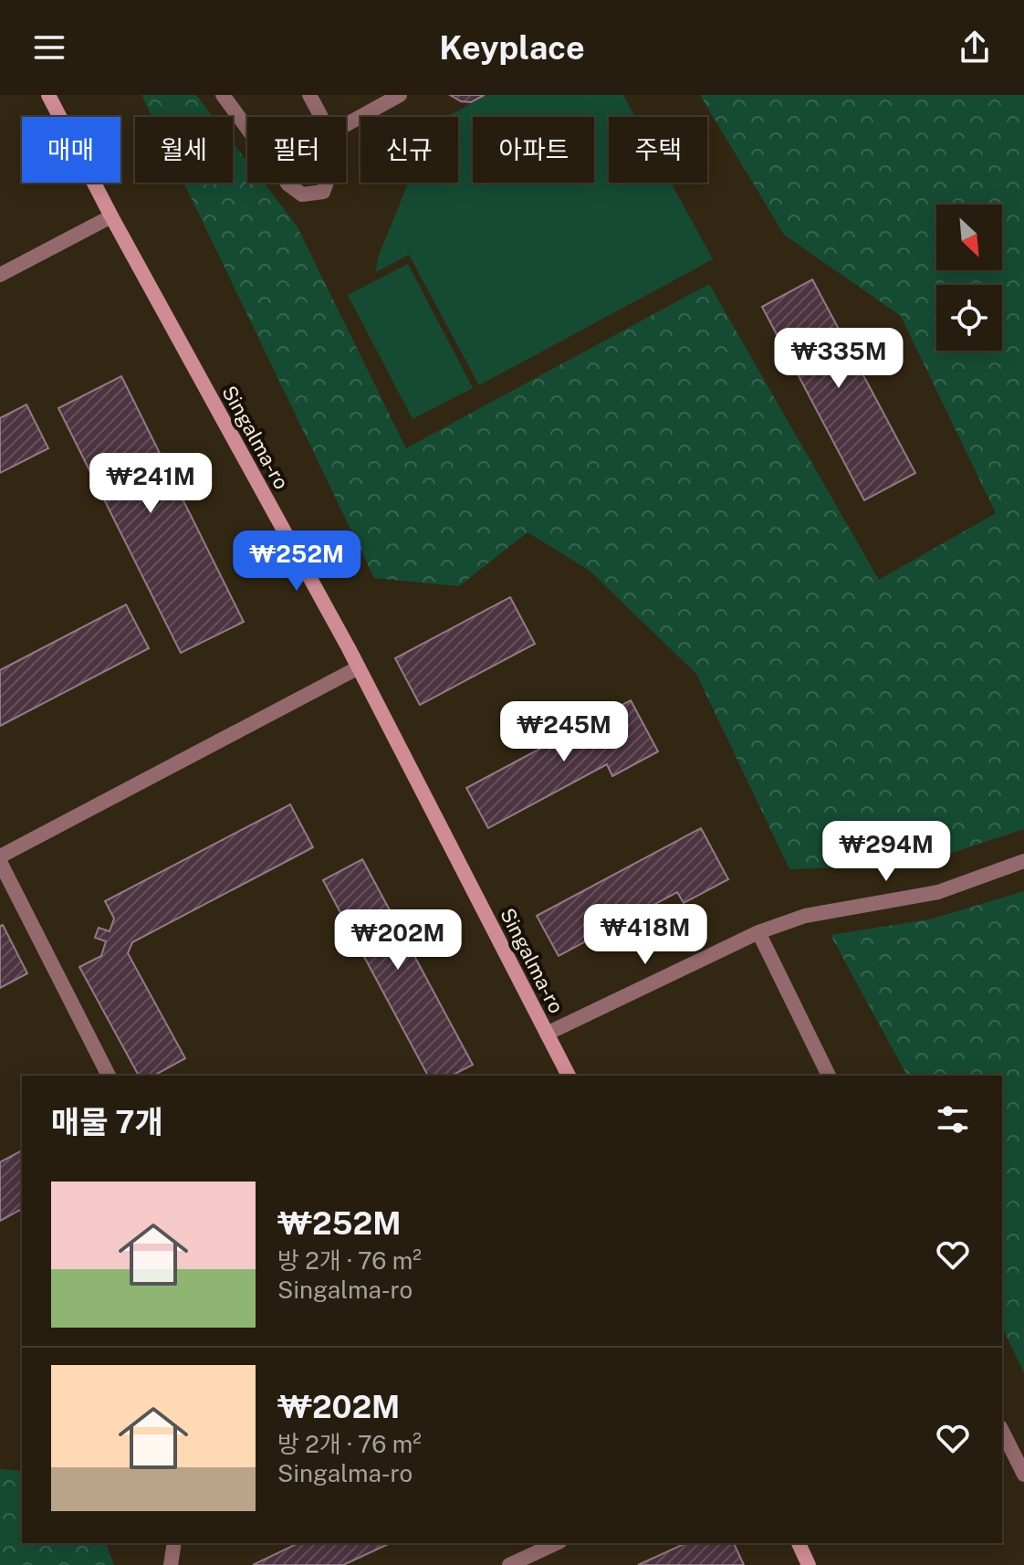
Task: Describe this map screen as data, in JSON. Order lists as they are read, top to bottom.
{
  "streets": {
    "street": ["Singalma-ro"]
  },
  "north": "bottom right",
  "page": {
    "header": "Keyplace",
    "chip": [
      "매매",
      "월세",
      "필터",
      "신규",
      "아파트",
      "주택"
    ],
    "price": [
      "₩335M",
      "₩241M",
      "₩252M",
      "₩245M",
      "₩294M",
      "₩418M",
      "₩202M"
    ],
    "heading": "매물 7개",
    "list": [
      {
        "name": "₩252M",
        "note": "방 2개 · 76 m² · Singalma-ro"
      },
      {
        "name": "₩202M",
        "note": "방 2개 · 76 m² · Singalma-ro"
      }
    ]
  }
}
